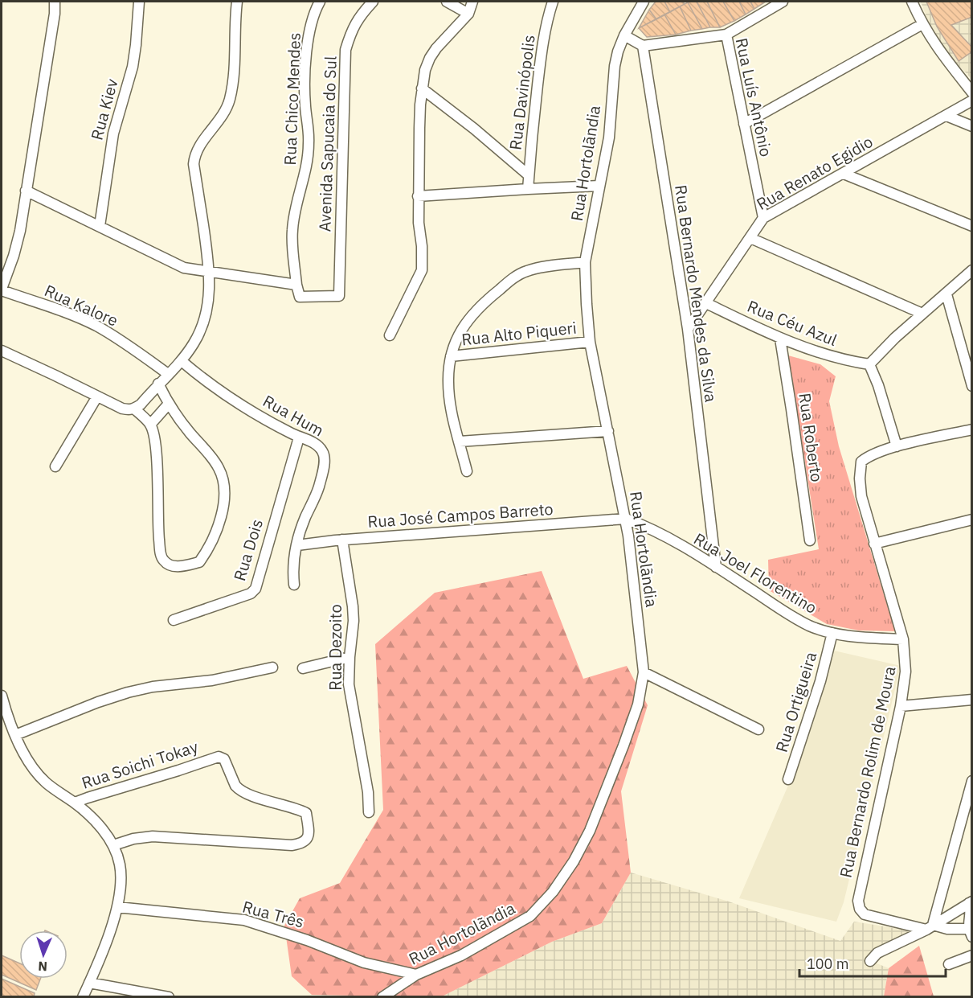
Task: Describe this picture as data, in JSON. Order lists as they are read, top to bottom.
{
  "streets": {
    "street": [
      "Rua Davinópolis",
      "Rua Luís Antônio",
      "Rua Chico Mendes",
      "Rua Kiev",
      "Avenida Sapucaia do Sul",
      "Rua Hortolãndia",
      "Rua Renato Egidio",
      "Rua Bernardo Mendes da Silva",
      "Rua Kalore",
      "Rua Céu Azul",
      "Rua Alto Piqueri",
      "Rua Hum",
      "Rua Roberto",
      "Rua José Campos Barreto",
      "Rua Dois",
      "Rua Joel Florentino",
      "Rua Dezoito",
      "Rua Ortigueira",
      "Rua Soichi Tokay",
      "Rua Bernardo Rolim de Moura",
      "Rua Três"
    ]
  },
  "crossings": [
    ["Rua Luís Antônio", "Rua Renato Egidio"],
    ["Rua Luís Antônio", "Rua Bernardo Mendes da Silva"],
    ["Rua Chico Mendes", "Avenida Sapucaia do Sul"],
    ["Rua Hortolãndia", "Rua Alto Piqueri"],
    ["Rua Hortolãndia", "Rua José Campos Barreto"],
    ["Rua Hortolãndia", "Rua Joel Florentino"],
    ["Rua Hortolãndia", "Rua Três"],
    ["Rua Renato Egidio", "Rua Bernardo Mendes da Silva"],
    ["Rua Renato Egidio", "Rua Céu Azul"],
    ["Rua Bernardo Mendes da Silva", "Rua Joel Florentino"],
    ["Rua Céu Azul", "Rua Roberto"],
    ["Rua Hum", "Rua José Campos Barreto"],
    ["Rua Hum", "Rua Dois"],
    ["Rua José Campos Barreto", "Rua Joel Florentino"],
    ["Rua José Campos Barreto", "Rua Dezoito"],
    ["Rua Joel Florentino", "Rua Ortigueira"],
    ["Rua Joel Florentino", "Rua Bernardo Rolim de Moura"]
  ],
  "scale_bar": "100 m",
  "north": "bottom"
}
